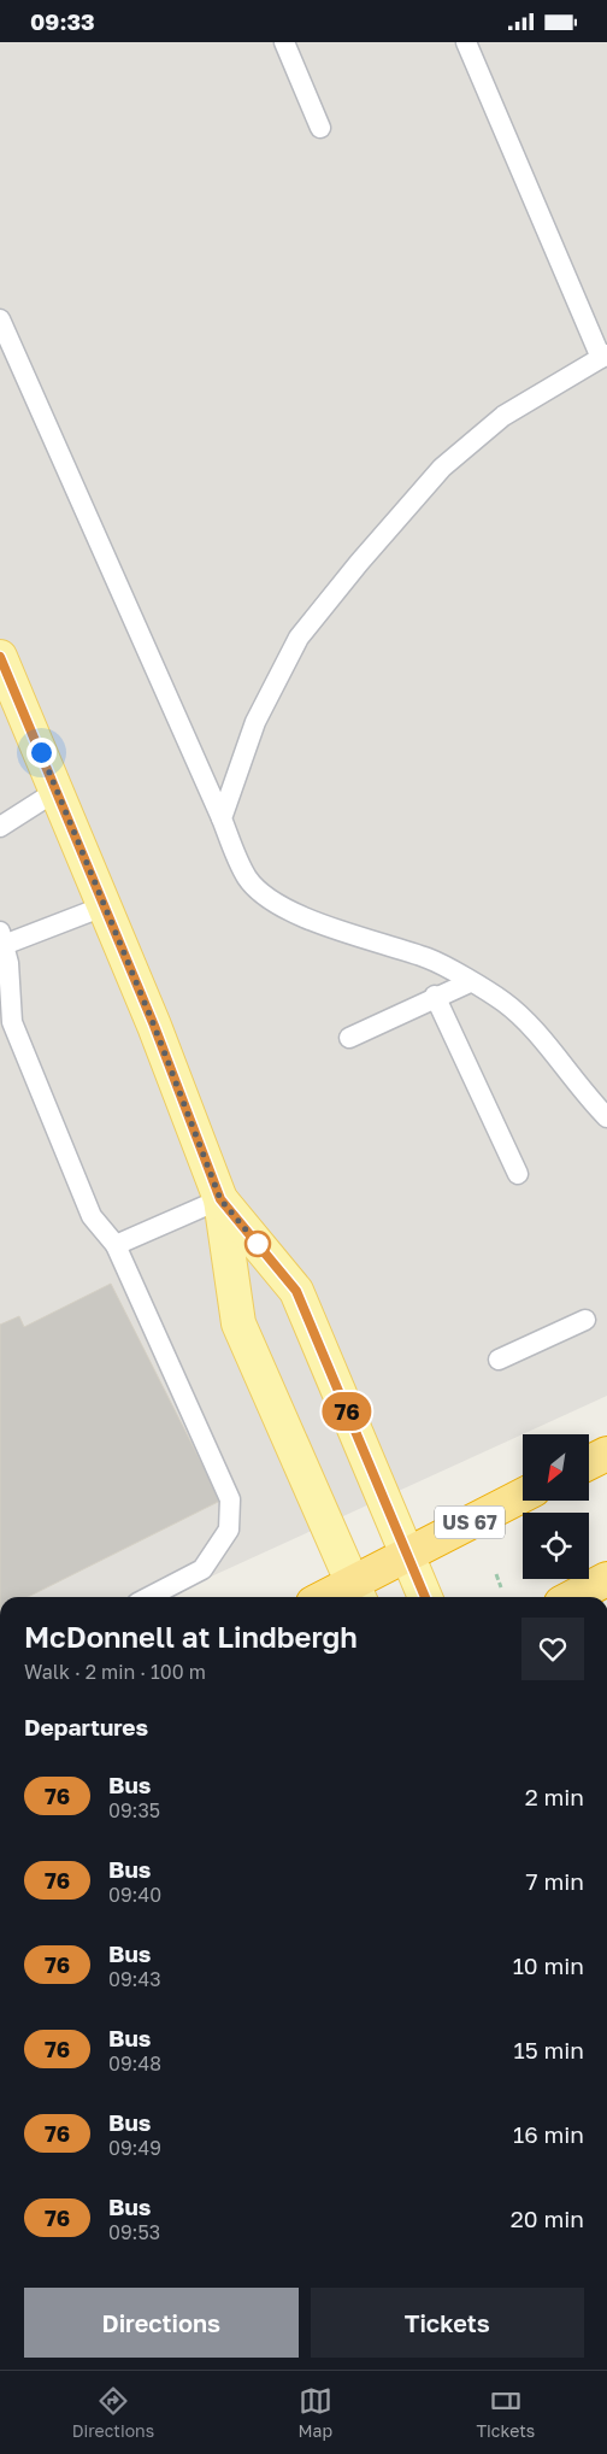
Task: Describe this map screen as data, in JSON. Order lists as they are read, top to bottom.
{
  "streets": {
    "highway": ["US 67"]
  },
  "lines": ["bus line 76"],
  "north": "bottom left",
  "page": {
    "status": "09:33",
    "on_map": "76",
    "heading": [
      ["McDonnell at Lindbergh", "Walk · 2 min · 100 m"],
      "Departures"
    ],
    "list": [
      {
        "mark": "76",
        "name": "Bus",
        "note": "09:35",
        "value": "2 min"
      },
      {
        "mark": "76",
        "name": "Bus",
        "note": "09:40",
        "value": "7 min"
      },
      {
        "mark": "76",
        "name": "Bus",
        "note": "09:43",
        "value": "10 min"
      },
      {
        "mark": "76",
        "name": "Bus",
        "note": "09:48",
        "value": "15 min"
      },
      {
        "mark": "76",
        "name": "Bus",
        "note": "09:49",
        "value": "16 min"
      },
      {
        "mark": "76",
        "name": "Bus",
        "note": "09:53",
        "value": "20 min"
      }
    ],
    "buttons": ["Directions", "Tickets"],
    "tabs": ["Directions", "Map", "Tickets"]
  }
}
